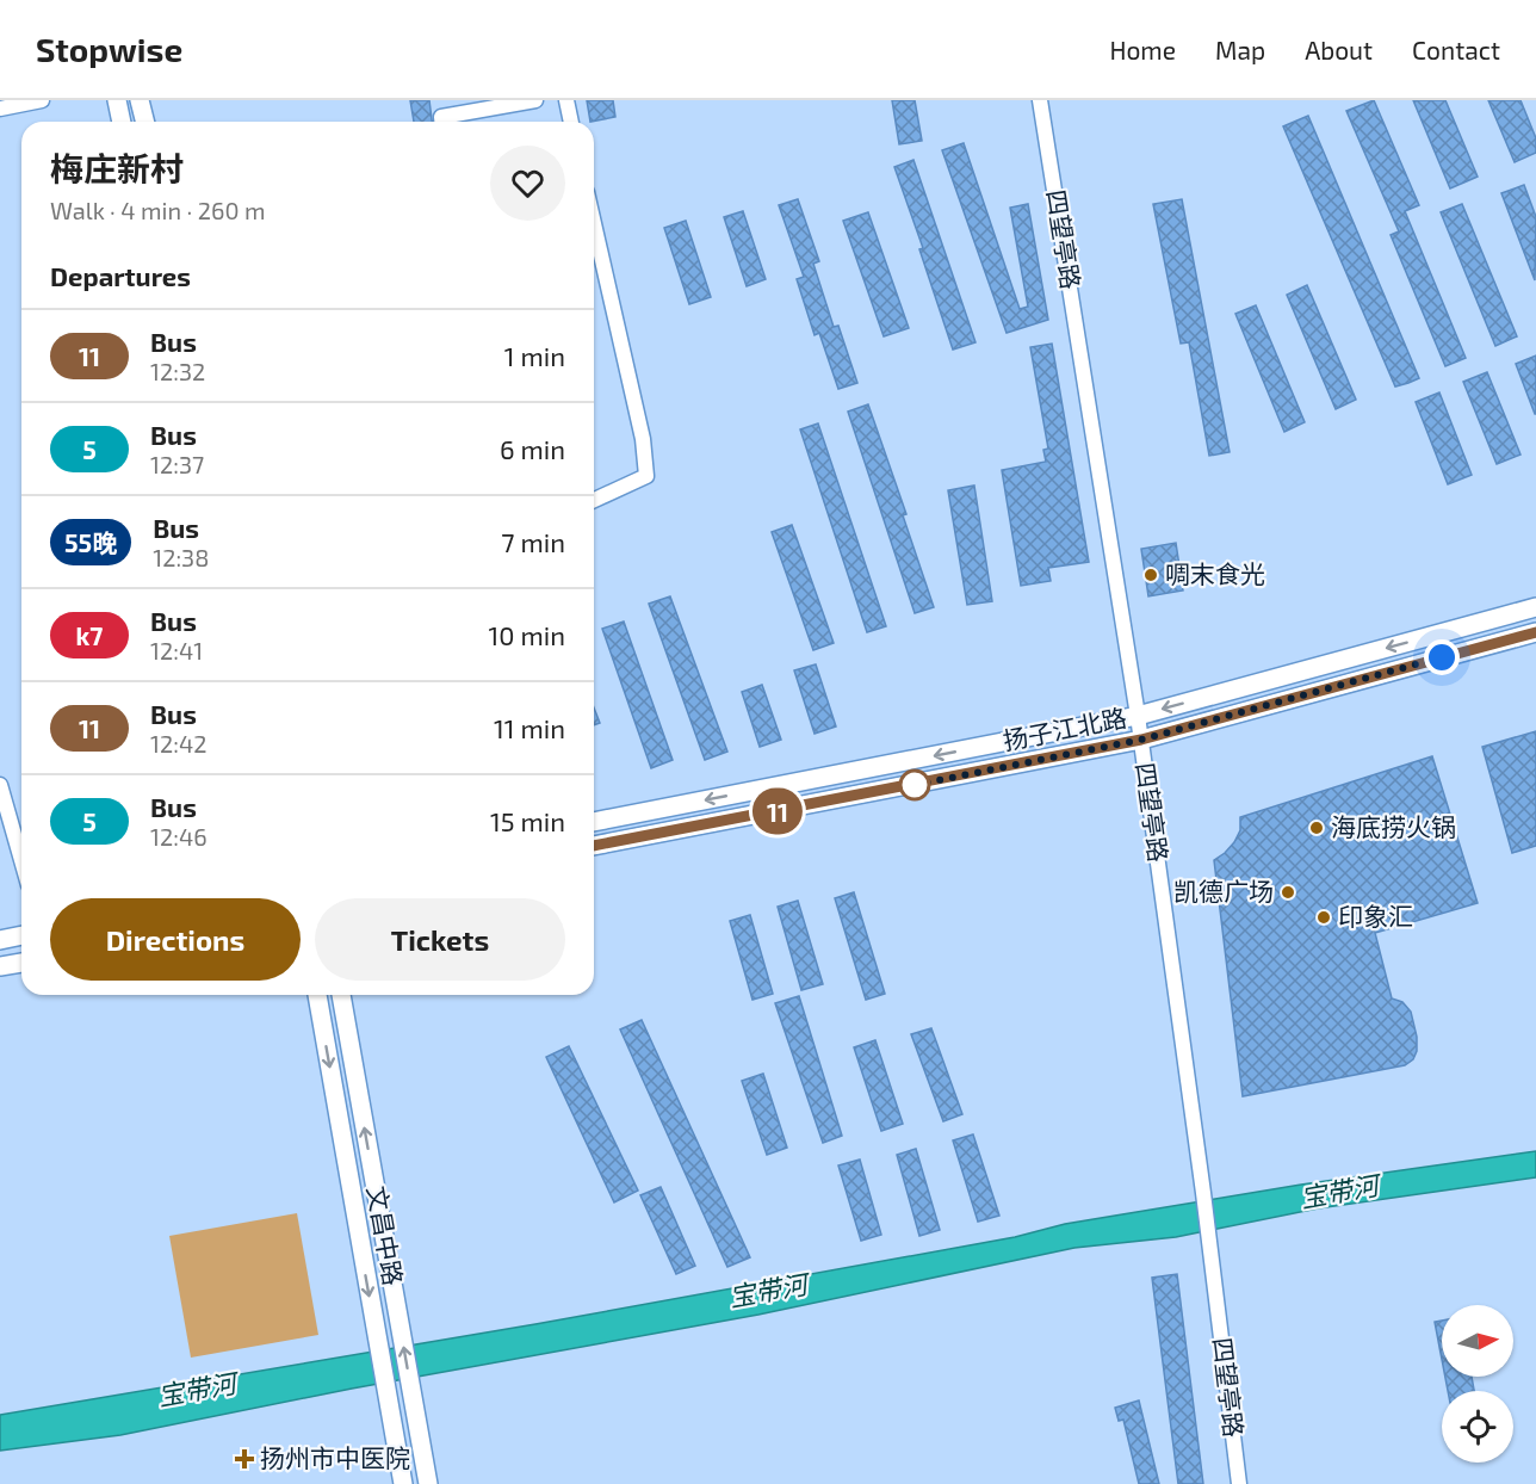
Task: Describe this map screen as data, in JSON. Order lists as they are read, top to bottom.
{
  "streets": {
    "main road": ["扬子江北路", "文昌中路"],
    "street": ["四望亭路"]
  },
  "crossings": [
    ["四望亭路", "扬子江北路"]
  ],
  "water": ["宝带河"],
  "places": {
    "other": [
      "啁末食光",
      "海底捞火锅",
      "凯德广场",
      "印象汇"
    ],
    "health": ["扬州市中医院"]
  },
  "lines": ["bus line 11"],
  "north": "right",
  "page": {
    "header": "Stopwise",
    "nav": [
      "Home",
      "Map",
      "About",
      "Contact"
    ],
    "on_map": "11",
    "heading": [
      ["梅庄新村", "Walk · 4 min · 260 m"],
      "Departures"
    ],
    "list": [
      {
        "mark": "11",
        "name": "Bus",
        "note": "12:32",
        "value": "1 min"
      },
      {
        "mark": "5",
        "name": "Bus",
        "note": "12:37",
        "value": "6 min"
      },
      {
        "mark": "55晚",
        "name": "Bus",
        "note": "12:38",
        "value": "7 min"
      },
      {
        "mark": "k7",
        "name": "Bus",
        "note": "12:41",
        "value": "10 min"
      },
      {
        "mark": "11",
        "name": "Bus",
        "note": "12:42",
        "value": "11 min"
      },
      {
        "mark": "5",
        "name": "Bus",
        "note": "12:46",
        "value": "15 min"
      }
    ],
    "buttons": ["Directions", "Tickets"]
  }
}
